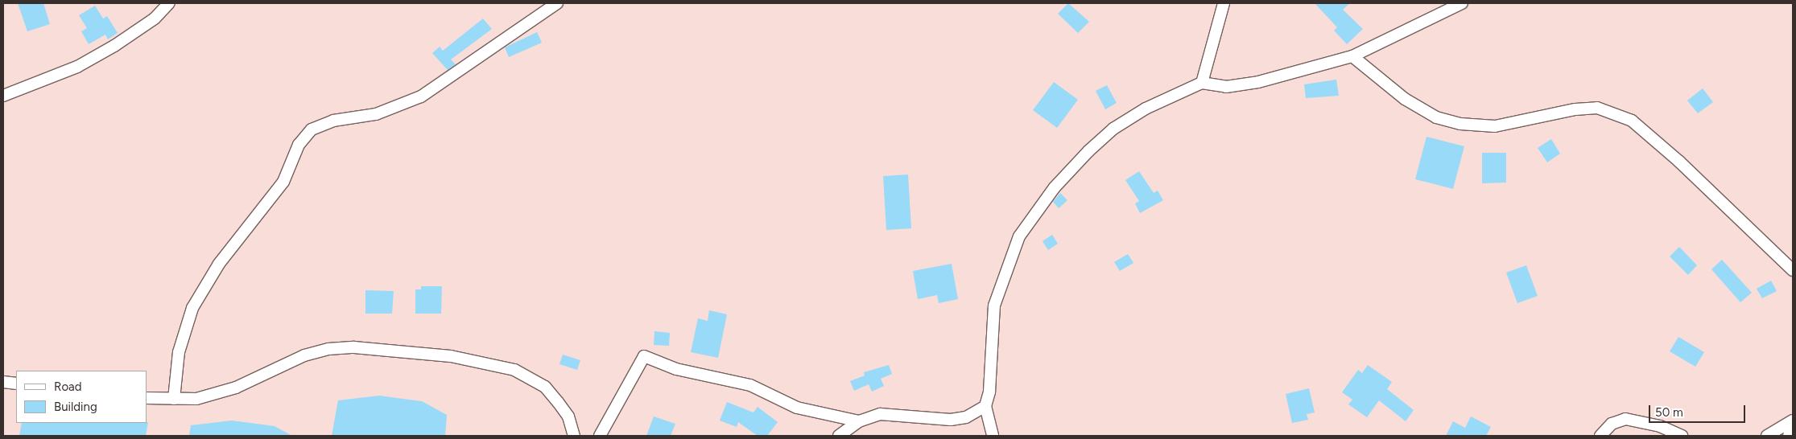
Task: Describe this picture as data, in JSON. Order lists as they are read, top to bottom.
{
  "legend": ["Road", "Building"],
  "scale_bar": "50 m"
}
